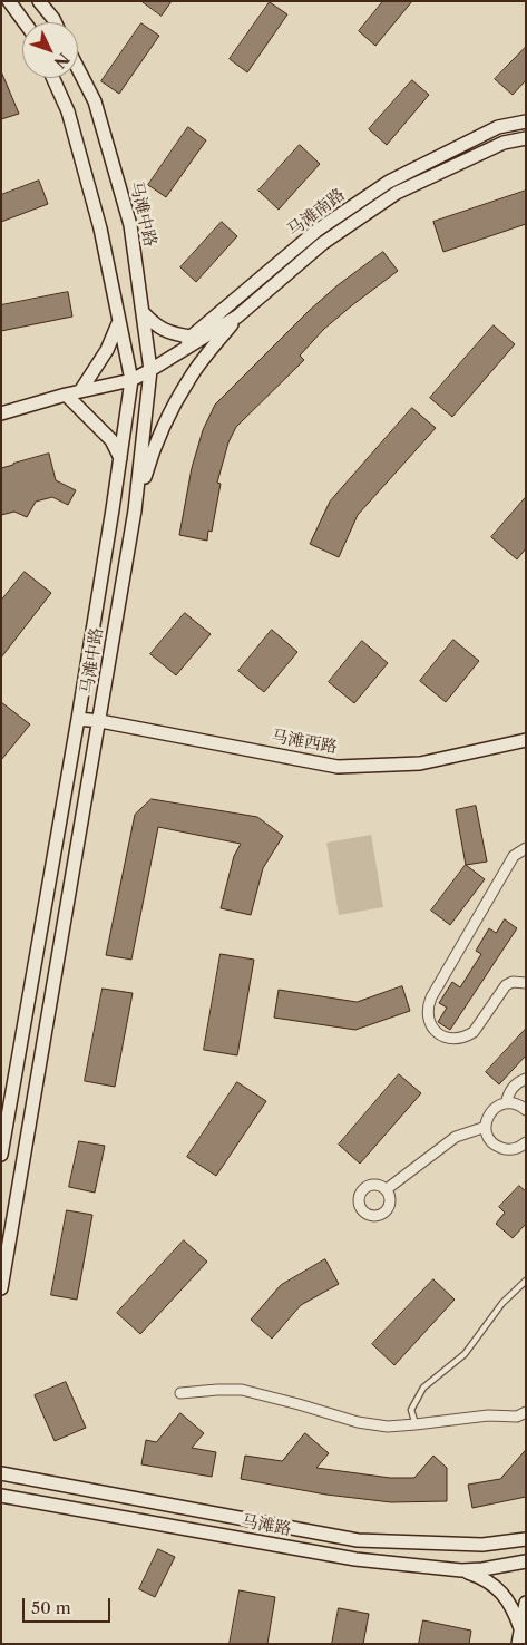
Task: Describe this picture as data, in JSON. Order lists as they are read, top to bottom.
{
  "streets": {
    "main road": [
      "马滩南路",
      "马滩中路",
      "马滩西路",
      "马滩路"
    ]
  },
  "crossings": [
    ["马滩南路", "马滩中路"],
    ["马滩中路", "马滩西路"]
  ],
  "scale_bar": "50 m",
  "north": "bottom right"
}
